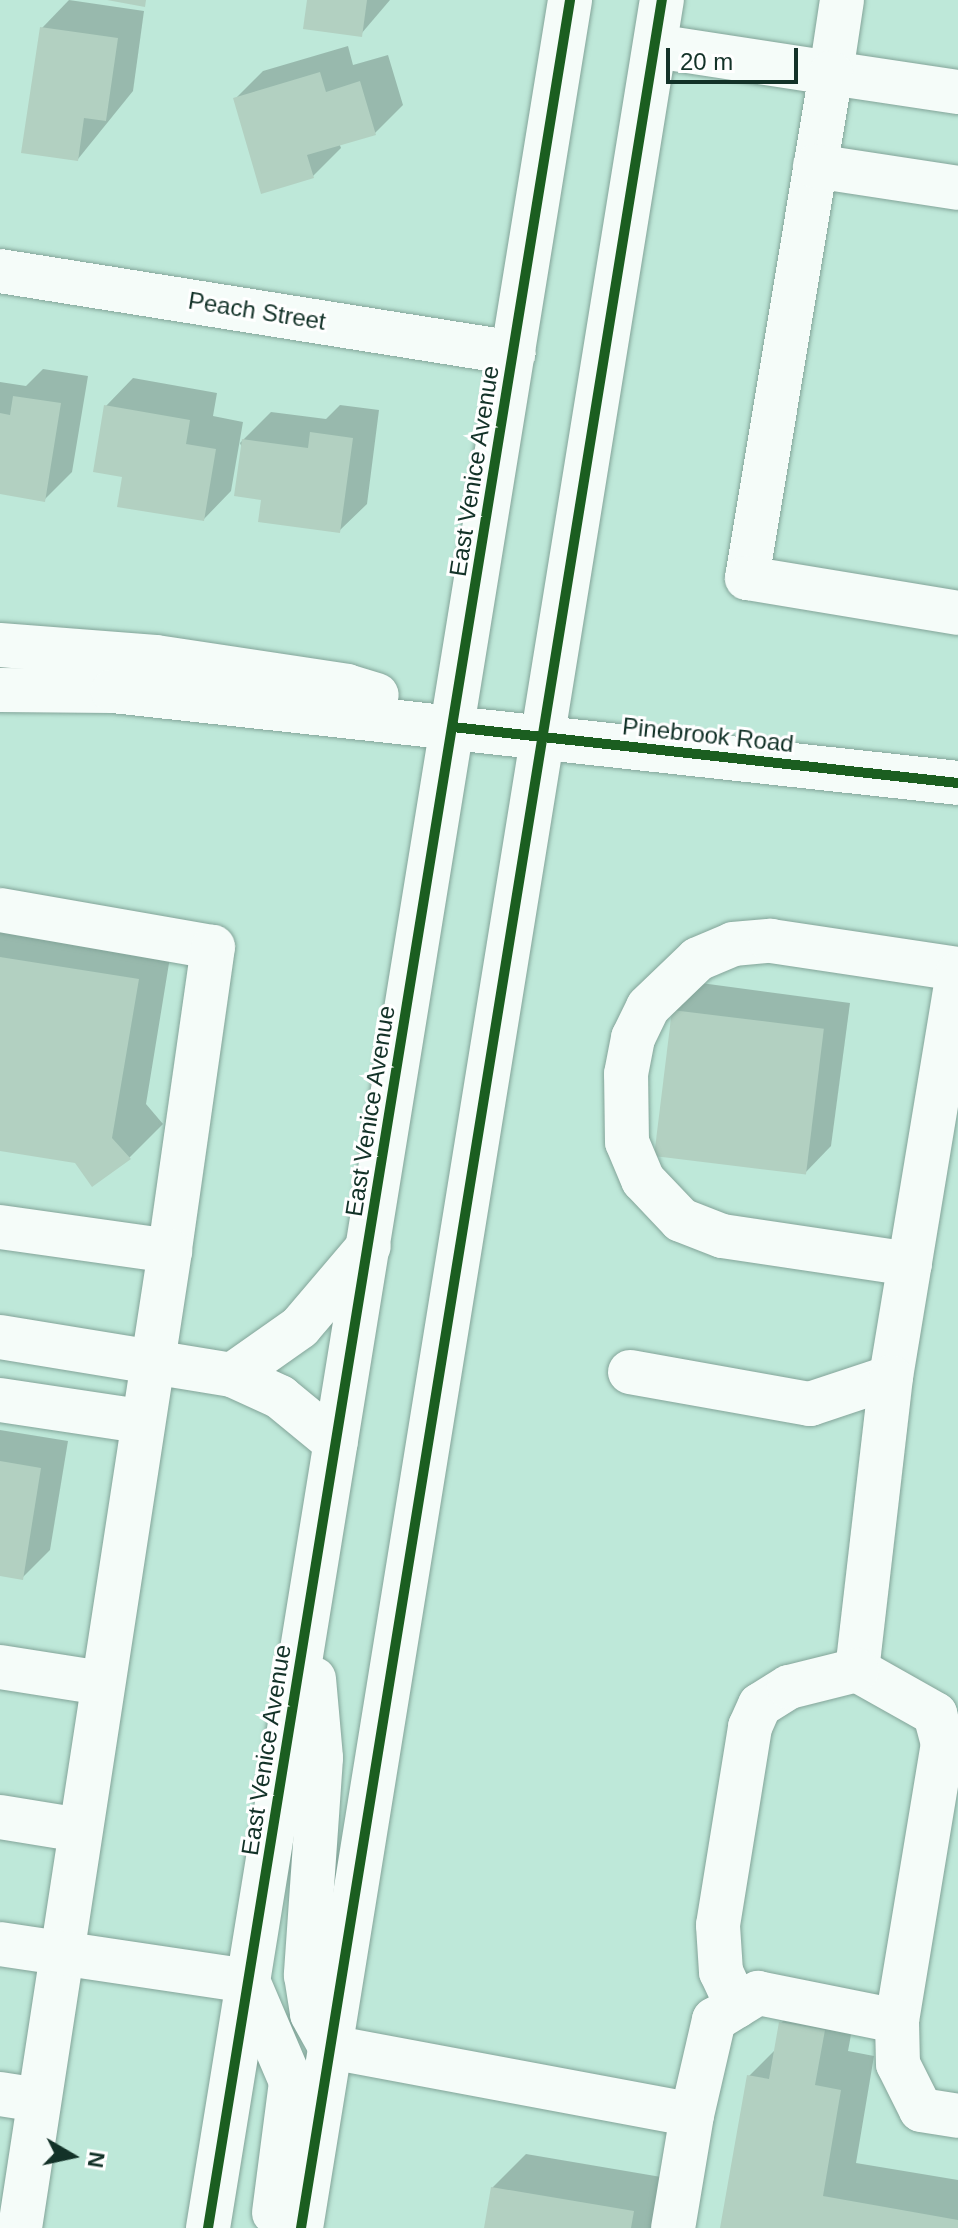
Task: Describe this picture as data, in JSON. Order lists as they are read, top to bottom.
{
  "streets": {
    "main road": ["Peach Street", "East Venice Avenue", "Pinebrook Road"]
  },
  "crossings": [
    ["Peach Street", "East Venice Avenue"],
    ["East Venice Avenue", "Pinebrook Road"]
  ],
  "scale_bar": "20 m",
  "north": "right"
}
